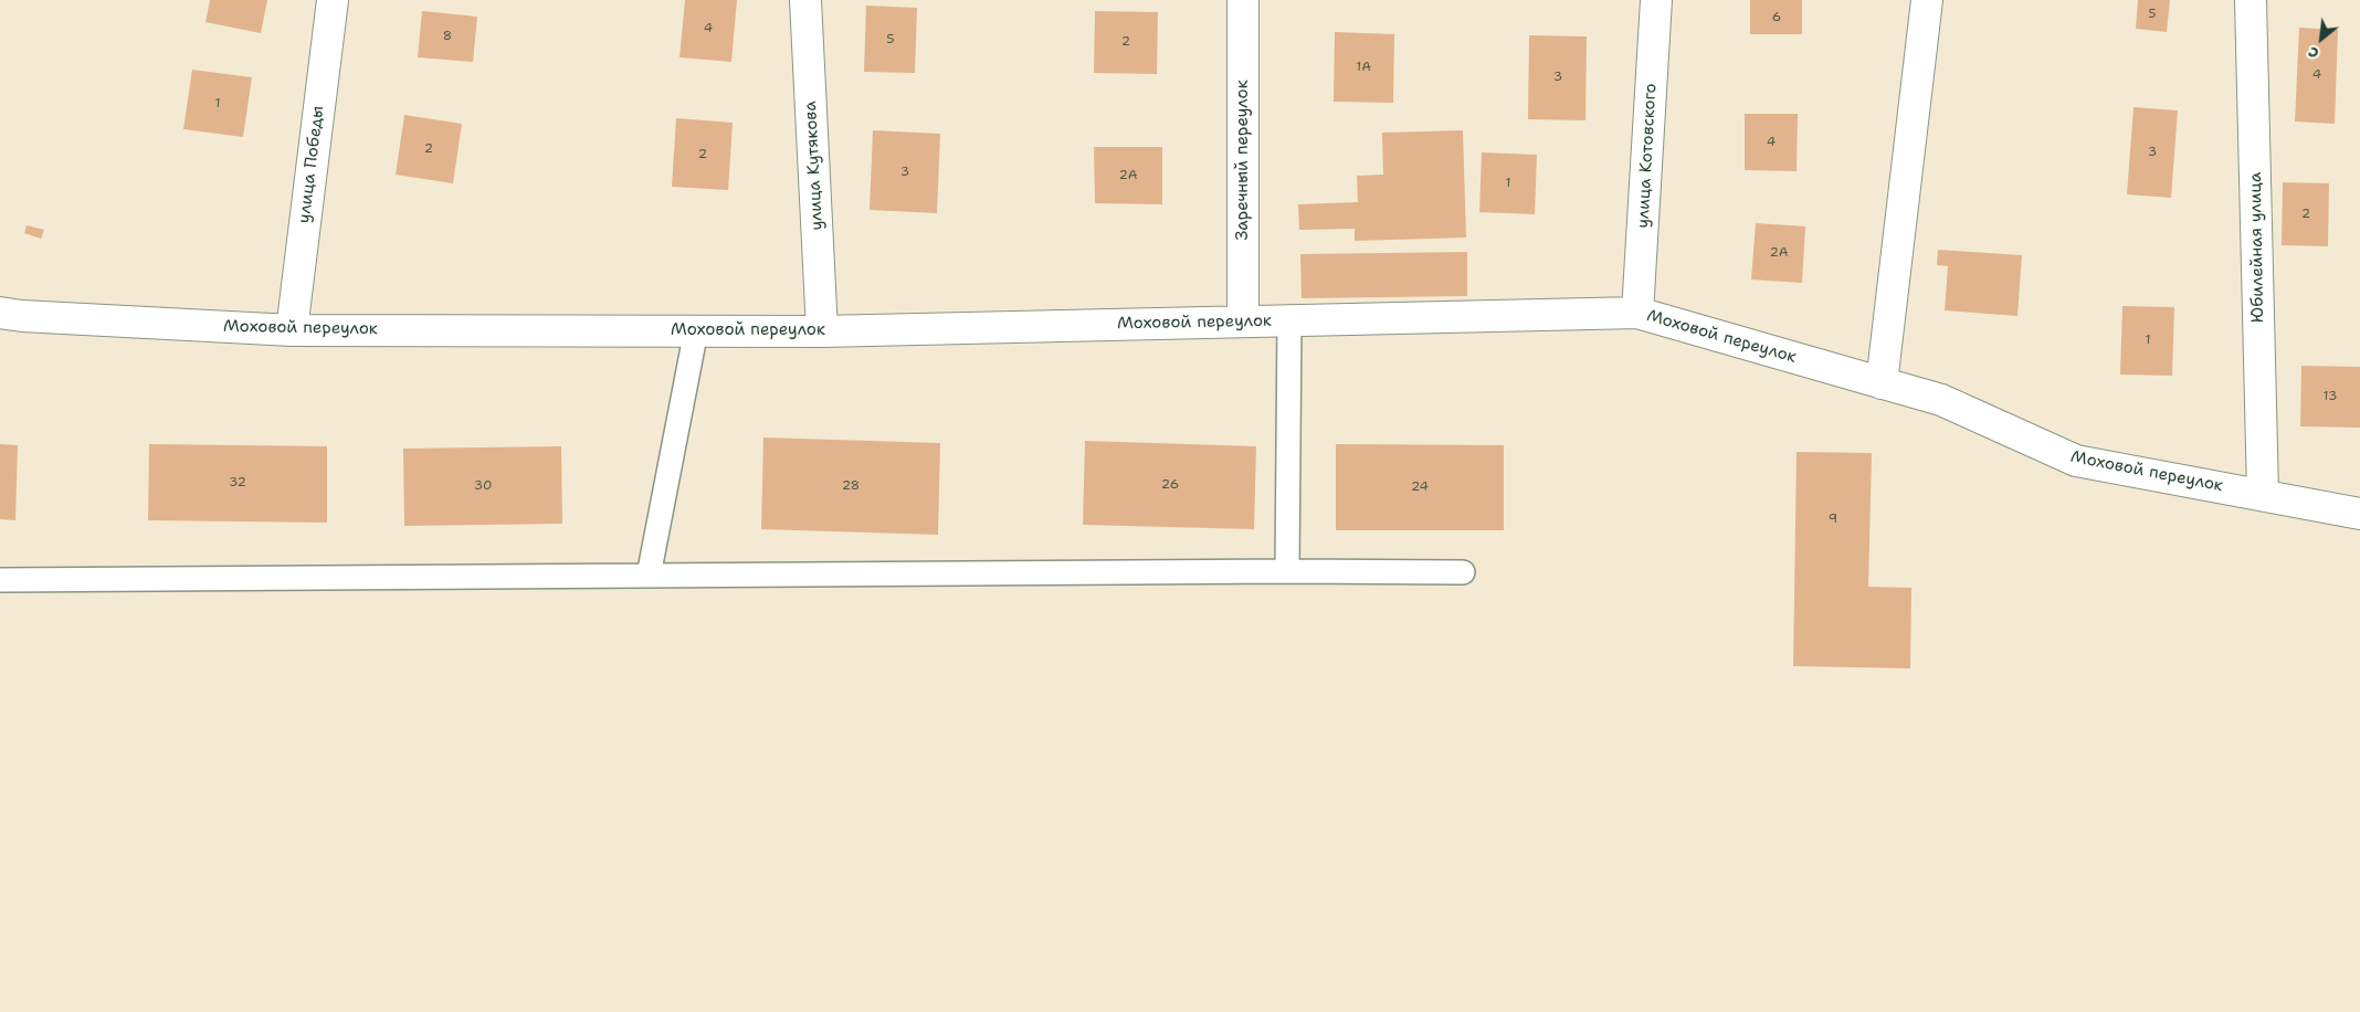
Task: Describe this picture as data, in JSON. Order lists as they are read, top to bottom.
{
  "streets": {
    "street": [
      "улица Котовского",
      "Заречный переулок",
      "улица Победы",
      "улица Кутякова",
      "Юбилейная улица",
      "Моховой переулок"
    ]
  },
  "crossings": [
    ["улица Котовского", "Моховой переулок"],
    ["Заречный переулок", "Моховой переулок"],
    ["улица Победы", "Моховой переулок"],
    ["улица Кутякова", "Моховой переулок"],
    ["Юбилейная улица", "Моховой переулок"]
  ],
  "house_numbers": [
    "5",
    "6",
    "4",
    "8",
    "5",
    "2",
    "1А",
    "4",
    "3",
    "1",
    "4",
    "2",
    "3",
    "2",
    "3",
    "2А",
    "1",
    "2",
    "2А",
    "1",
    "13",
    "32",
    "26",
    "30",
    "28",
    "24",
    "9"
  ],
  "north": "bottom left"
}
